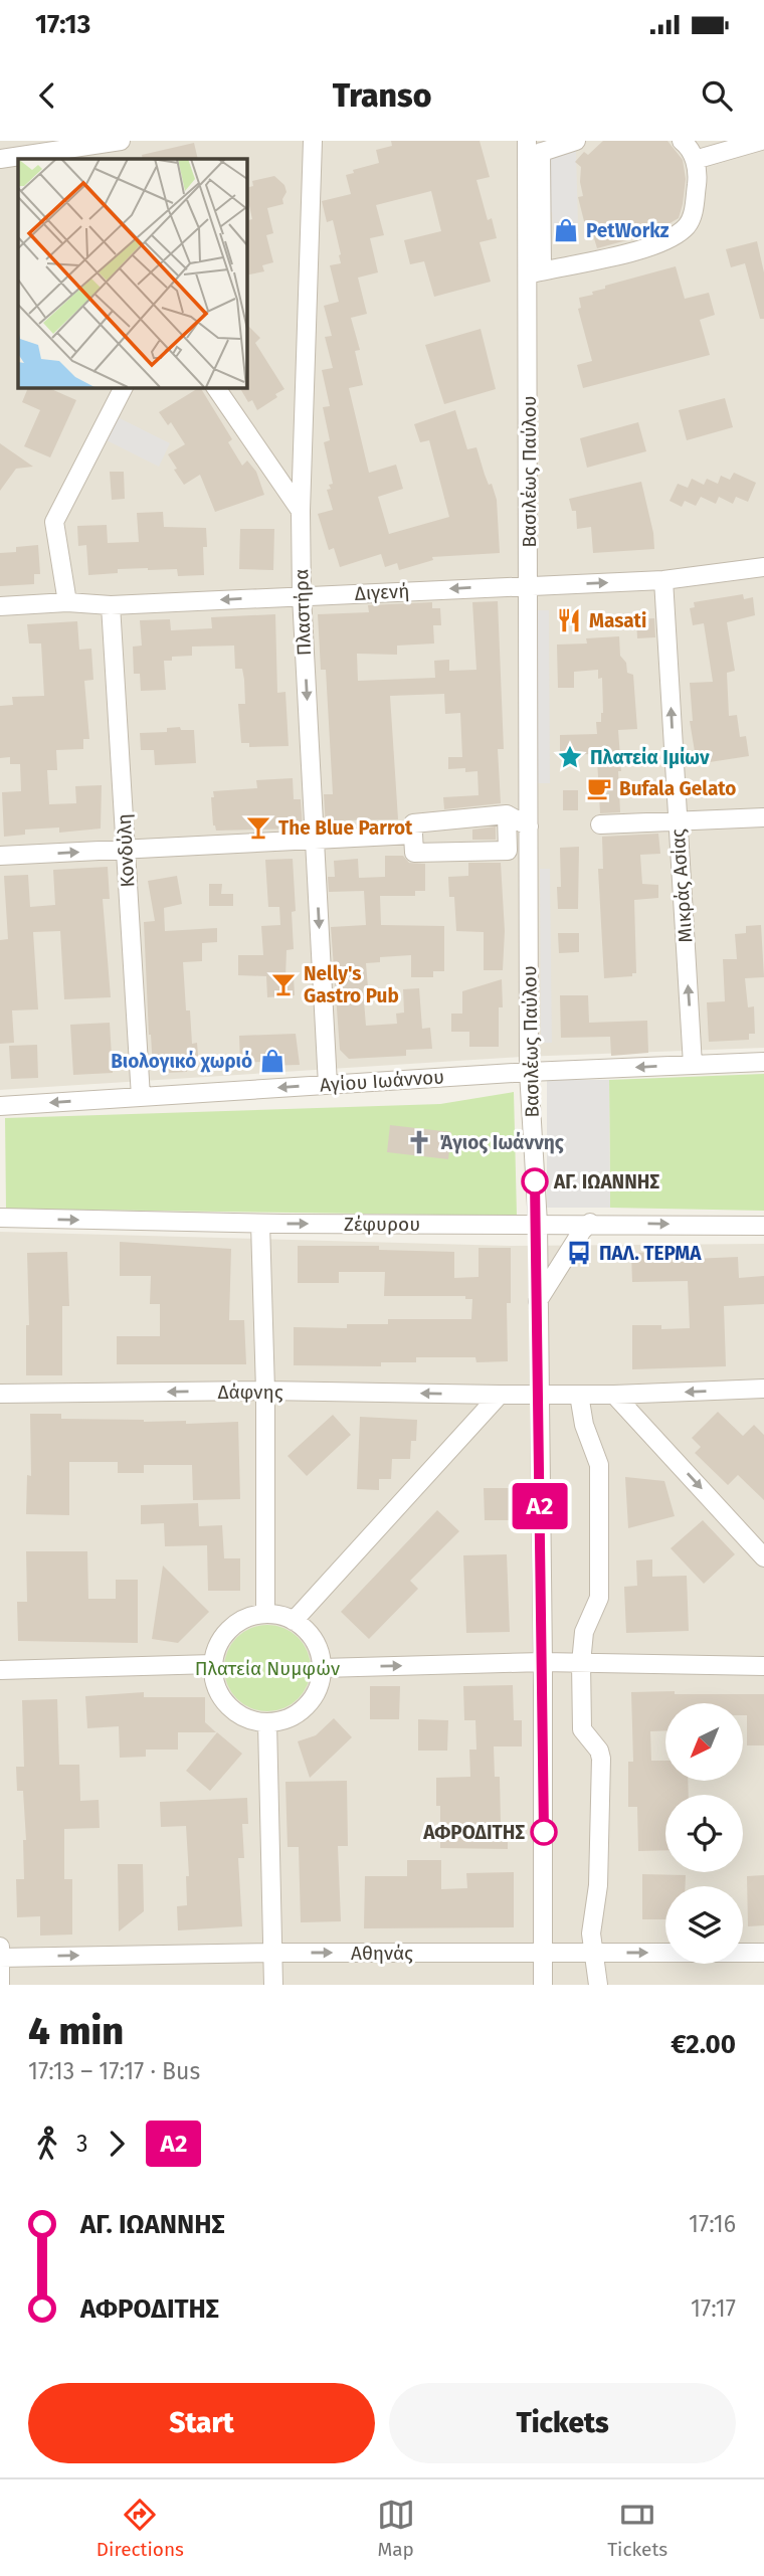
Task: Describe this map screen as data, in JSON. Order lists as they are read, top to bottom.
{
  "streets": {
    "street": [
      "Βασιλέως Παύλου",
      "Διγενή",
      "Πλαστήρα",
      "Κονδύλη",
      "Μικράς Ασίας",
      "Αγίου Ιωάννου",
      "Ζέφυρου",
      "Δάφνης",
      "Αθηνάς"
    ]
  },
  "crossings": [
    ["Βασιλέως Παύλου", "Διγενή"],
    ["Βασιλέως Παύλου", "Αγίου Ιωάννου"],
    ["Βασιλέως Παύλου", "Ζέφυρου"],
    ["Βασιλέως Παύλου", "Δάφνης"],
    ["Βασιλέως Παύλου", "Αθηνάς"],
    ["Διγενή", "Πλαστήρα"],
    ["Διγενή", "Κονδύλη"],
    ["Διγενή", "Μικράς Ασίας"],
    ["Πλαστήρα", "Αγίου Ιωάννου"],
    ["Κονδύλη", "Αγίου Ιωάννου"],
    ["Μικράς Ασίας", "Αγίου Ιωάννου"]
  ],
  "one_way": [
    "Πλαστήρα",
    "Μικράς Ασίας",
    "Αγίου Ιωάννου",
    "Ζέφυρου",
    "Δάφνης",
    "Αθηνάς"
  ],
  "parks": ["Πλατεία Νυμφών"],
  "places": {
    "shop": ["PetWorkz", "Βιολογικό χωριό"],
    "restaurant": ["Masati"],
    "place": ["Πλατεία Ιμίων"],
    "cafe": ["Bufala Gelato"],
    "bar": ["The Blue Parrot", "Nelly's Gastro Pub"],
    "church": ["Άγιος Ιωάννης"],
    "other": ["ΑΓ. ΙΩΑΝΝΗΣ", "ΑΦΡΟΔΙΤΗΣ"],
    "bus stop": ["ΠΑΛ. ΤΕΡΜΑ"]
  },
  "lines": ["bus line Α2"],
  "north": "bottom left",
  "page": {
    "status": "17:13",
    "header": "Transo",
    "on_map": "Α2",
    "heading": ["4 min", "17:13 – 17:17 · Bus", "€2.00"],
    "legs": ["3", "Α2"],
    "list": [
      {
        "name": "ΑΓ. ΙΩΑΝΝΗΣ",
        "value": "17:16"
      },
      {
        "name": "ΑΦΡΟΔΙΤΗΣ",
        "value": "17:17"
      }
    ],
    "buttons": ["Start", "Tickets"],
    "tabs": ["Directions", "Map", "Tickets"]
  }
}
